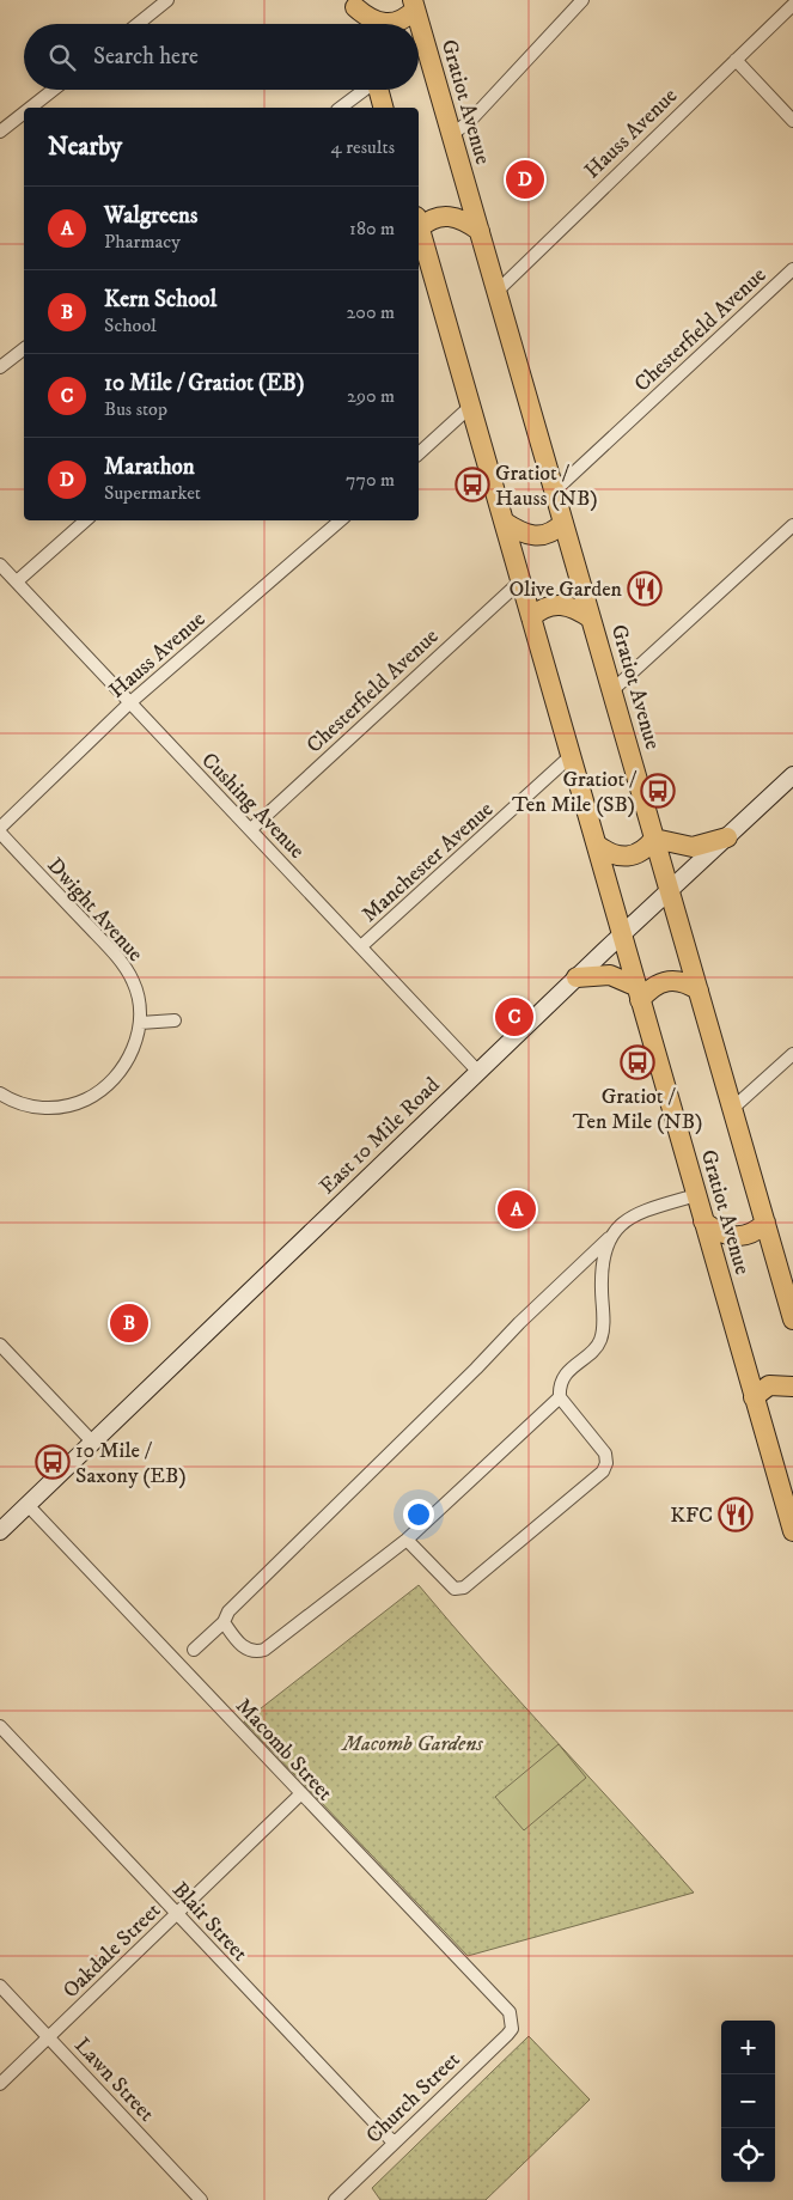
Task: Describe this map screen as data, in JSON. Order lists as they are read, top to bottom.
{
  "streets": {
    "main road": ["Gratiot Avenue", "East 10 Mile Road"],
    "street": [
      "Hauss Avenue",
      "Chesterfield Avenue",
      "Cushing Avenue",
      "Manchester Avenue",
      "Dwight Avenue",
      "Macomb Street",
      "Blair Street",
      "Oakdale Street",
      "Lawn Street",
      "Church Street"
    ]
  },
  "crossings": [
    ["Gratiot Avenue", "Hauss Avenue"],
    ["Gratiot Avenue", "Chesterfield Avenue"],
    ["Gratiot Avenue", "Manchester Avenue"],
    ["Gratiot Avenue", "East 10 Mile Road"],
    ["Hauss Avenue", "Cushing Avenue"],
    ["Hauss Avenue", "Dwight Avenue"],
    ["Chesterfield Avenue", "Cushing Avenue"],
    ["Cushing Avenue", "Manchester Avenue"],
    ["Cushing Avenue", "East 10 Mile Road"],
    ["East 10 Mile Road", "Macomb Street"],
    ["Macomb Street", "Oakdale Street"],
    ["Macomb Street", "Church Street"],
    ["Blair Street", "Oakdale Street"],
    ["Blair Street", "Church Street"],
    ["Oakdale Street", "Lawn Street"]
  ],
  "parks": ["Macomb Gardens"],
  "places": {
    "bus stop": [
      "Gratiot / Hauss (NB)",
      "Gratiot / Ten Mile (SB)",
      "Gratiot / Ten Mile (NB)",
      "10 Mile / Saxony (EB)"
    ],
    "restaurant": ["Olive Garden", "KFC"]
  },
  "page": {
    "search": "Search here",
    "heading": ["Nearby", "4 results"],
    "pins": [
      "D",
      "C",
      "A",
      "B"
    ],
    "list": [
      {
        "mark": "A",
        "name": "Walgreens",
        "note": "Pharmacy",
        "value": "180 m"
      },
      {
        "mark": "B",
        "name": "Kern School",
        "note": "School",
        "value": "200 m"
      },
      {
        "mark": "C",
        "name": "10 Mile / Gratiot (EB)",
        "note": "Bus stop",
        "value": "290 m"
      },
      {
        "mark": "D",
        "name": "Marathon",
        "note": "Supermarket",
        "value": "770 m"
      }
    ],
    "map_buttons": ["+", "−"]
  }
}
